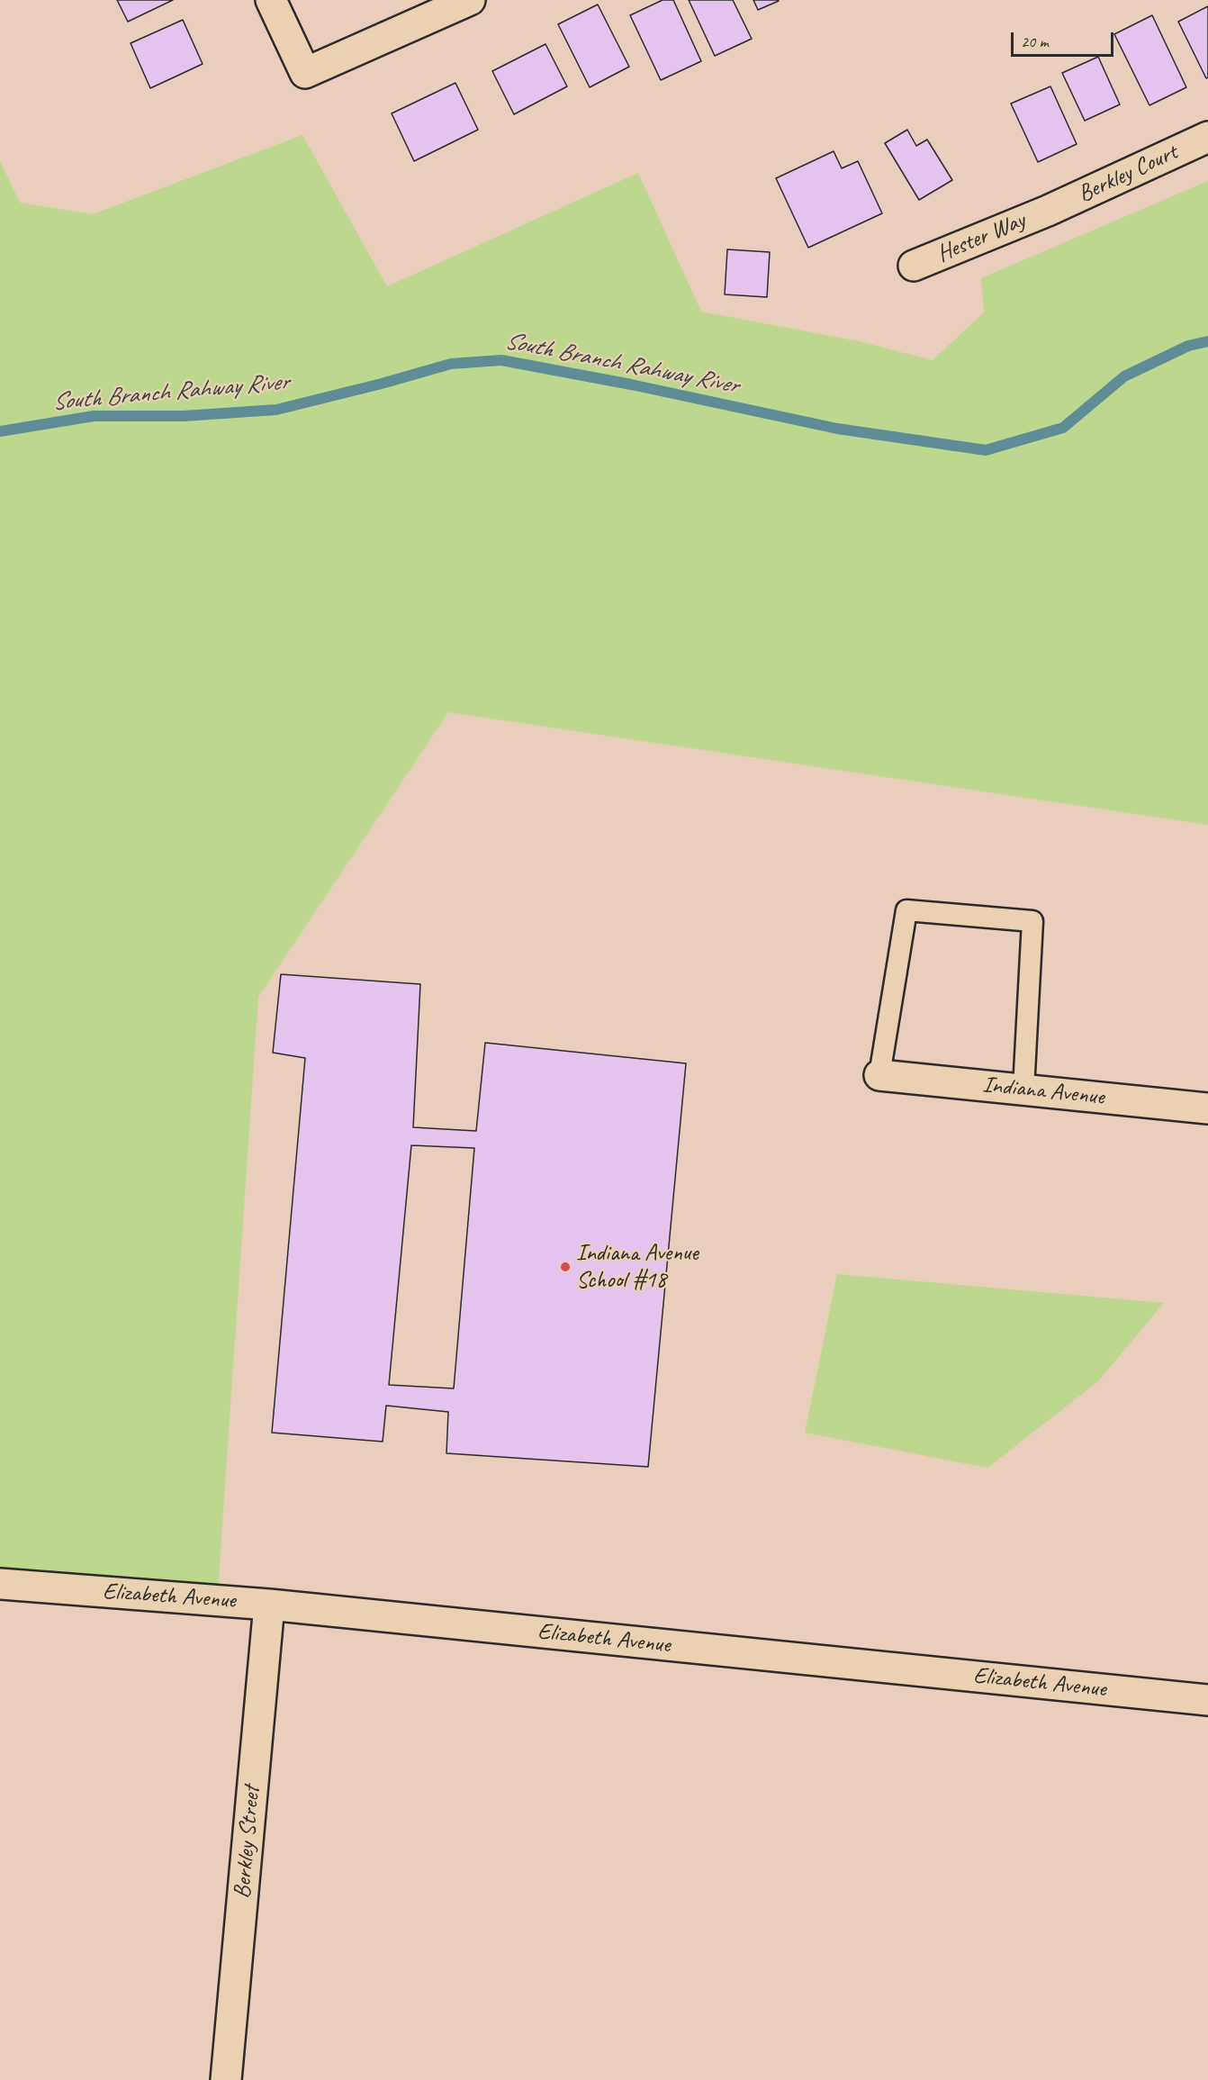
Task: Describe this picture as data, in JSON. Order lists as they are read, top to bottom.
{
  "streets": {
    "street": [
      "Berkley Court",
      "Hester Way",
      "Indiana Avenue",
      "Elizabeth Avenue",
      "Berkley Street"
    ]
  },
  "crossings": [
    ["Berkley Court", "Hester Way"],
    ["Elizabeth Avenue", "Berkley Street"]
  ],
  "water": ["South Branch Rahway River"],
  "places": ["Indiana Avenue School #18"],
  "scale_bar": "20 m"
}
